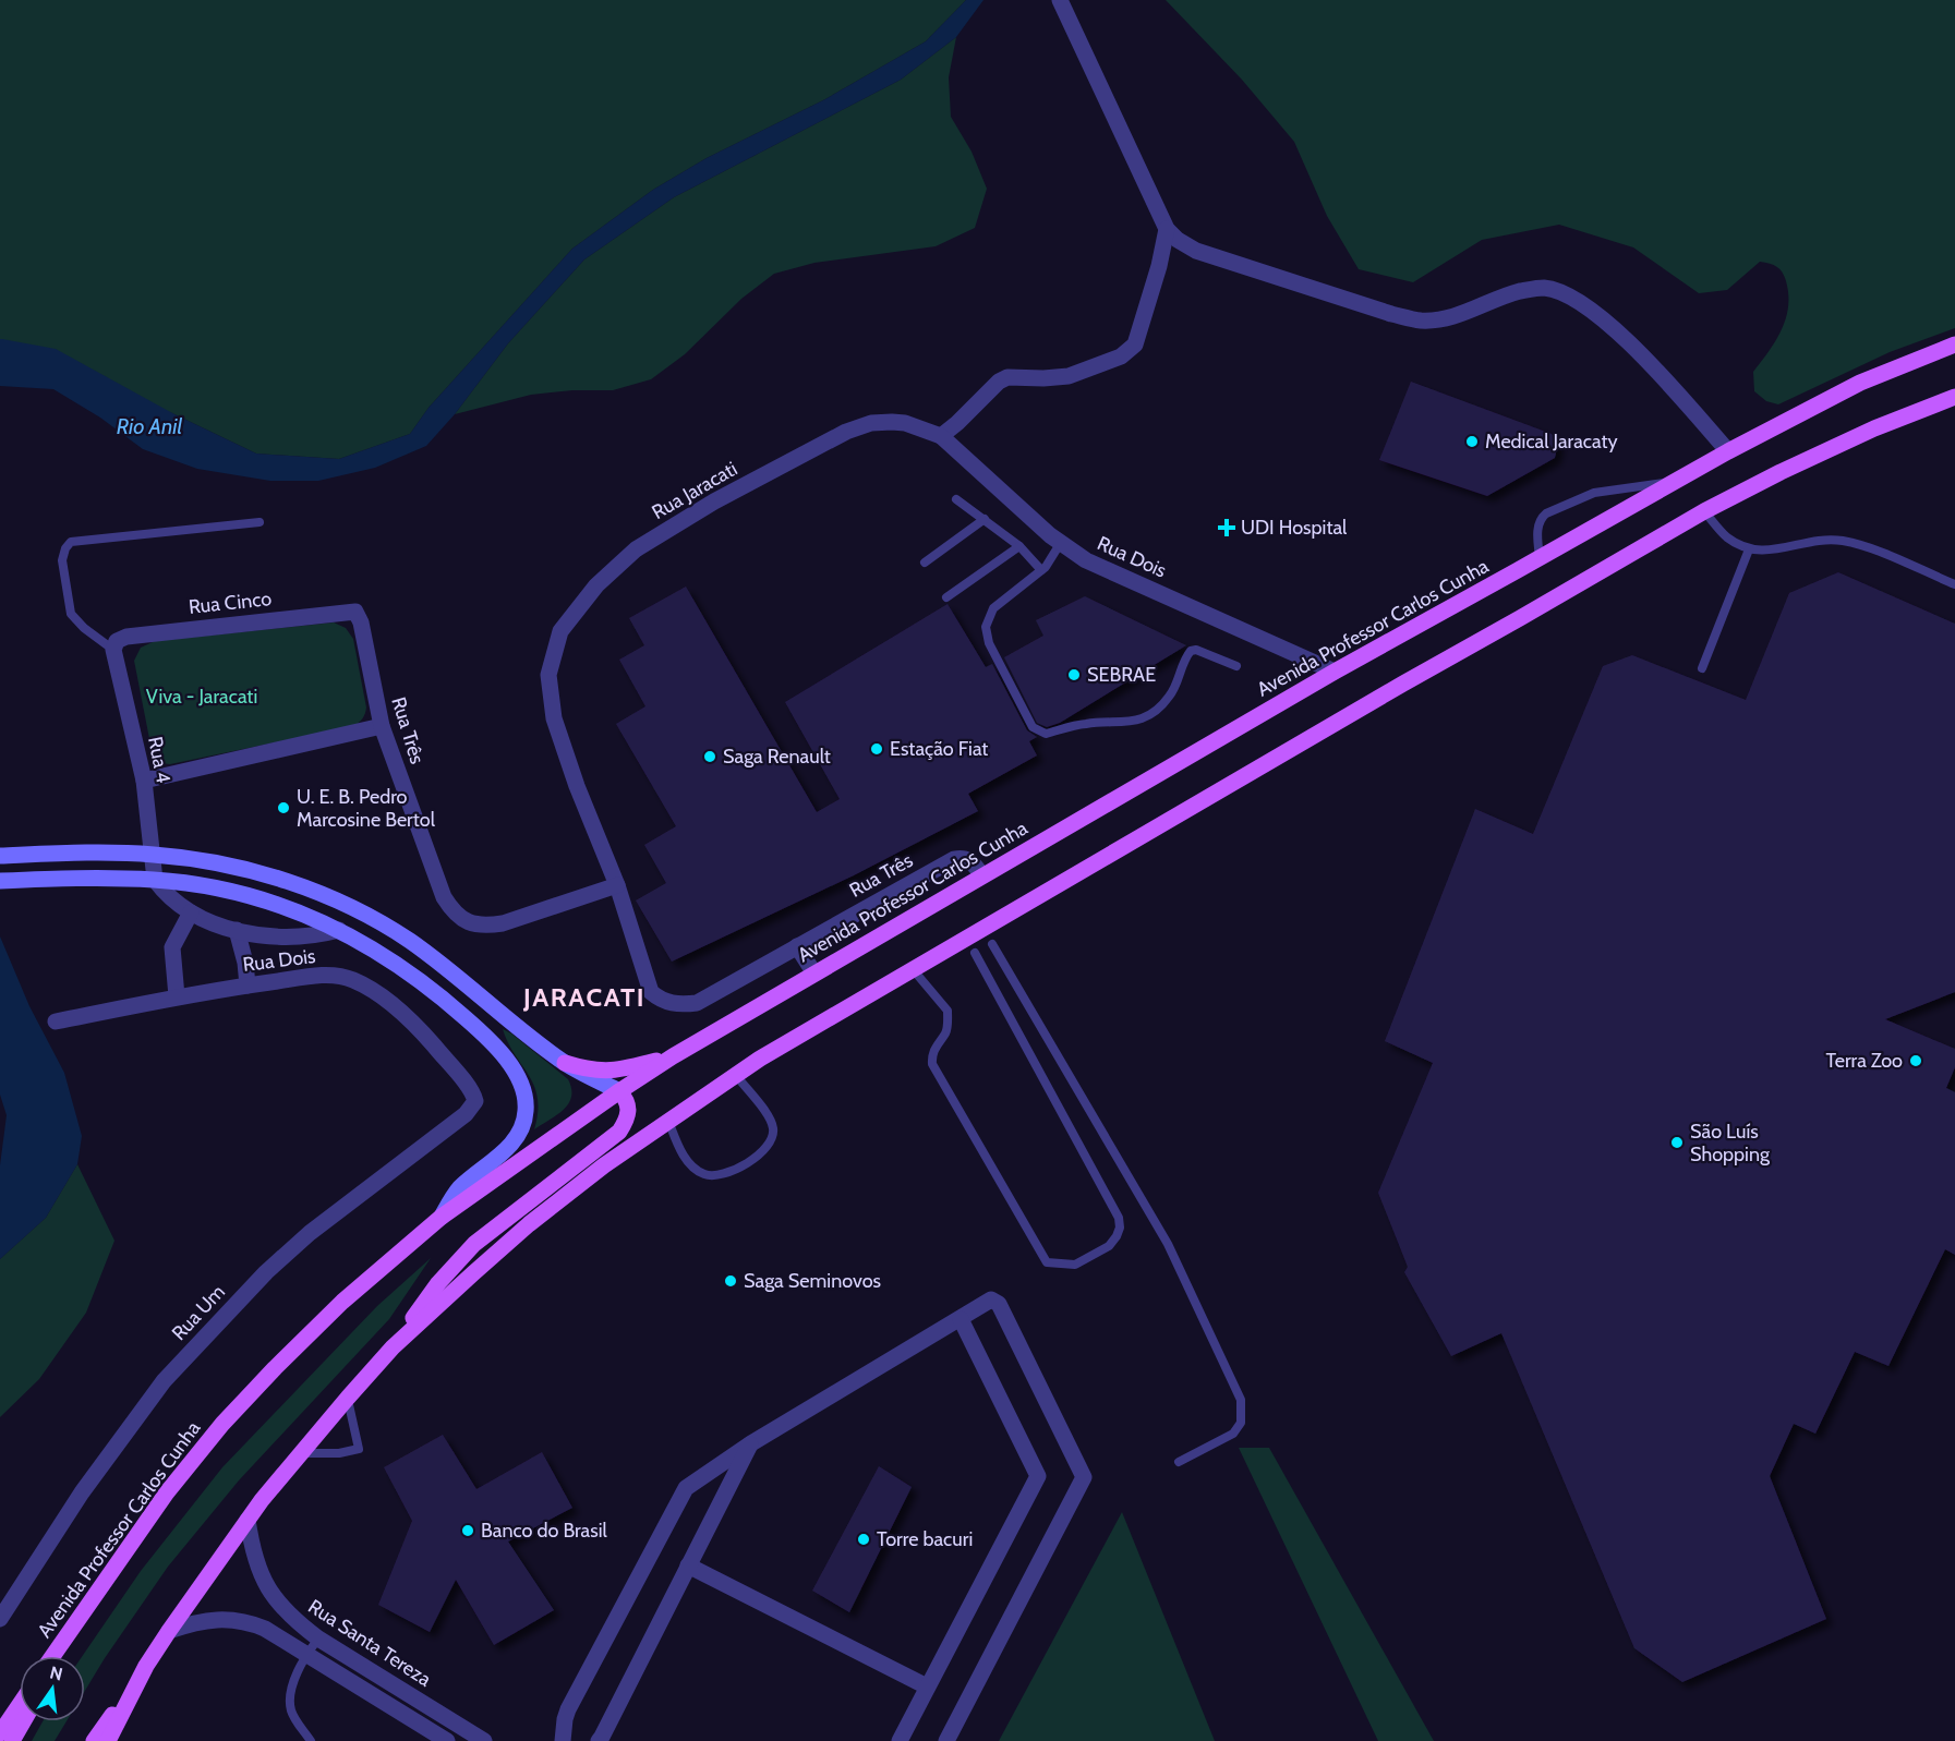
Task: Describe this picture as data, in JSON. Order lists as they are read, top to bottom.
{
  "streets": {
    "main road": ["Avenida Professor Carlos Cunha"],
    "street": [
      "Rua Jaracati",
      "Rua Dois",
      "Rua Cinco",
      "Rua Três",
      "Rua 4",
      "Rua Um",
      "Rua Santa Tereza"
    ]
  },
  "crossings": [
    ["Rua Jaracati", "Rua Dois"],
    ["Rua Jaracati", "Rua Três"],
    ["Rua Dois", "Avenida Professor Carlos Cunha"],
    ["Rua Dois", "Rua Um"],
    ["Rua Cinco", "Rua Três"],
    ["Rua Cinco", "Rua 4"],
    ["Avenida Professor Carlos Cunha", "Rua Três"]
  ],
  "districts": ["JARACATI"],
  "water": ["Rio Anil"],
  "parks": ["Viva - Jaracati"],
  "places": {
    "other": [
      "Medical Jaracaty",
      "SEBRAE",
      "Estação Fiat",
      "Saga Renault",
      "U. E. B. Pedro Marcosine Bertol",
      "Terra Zoo",
      "São Luís Shopping",
      "Saga Seminovos",
      "Banco do Brasil",
      "Torre bacuri"
    ],
    "health": ["UDI Hospital"]
  },
  "north": "top"
}
